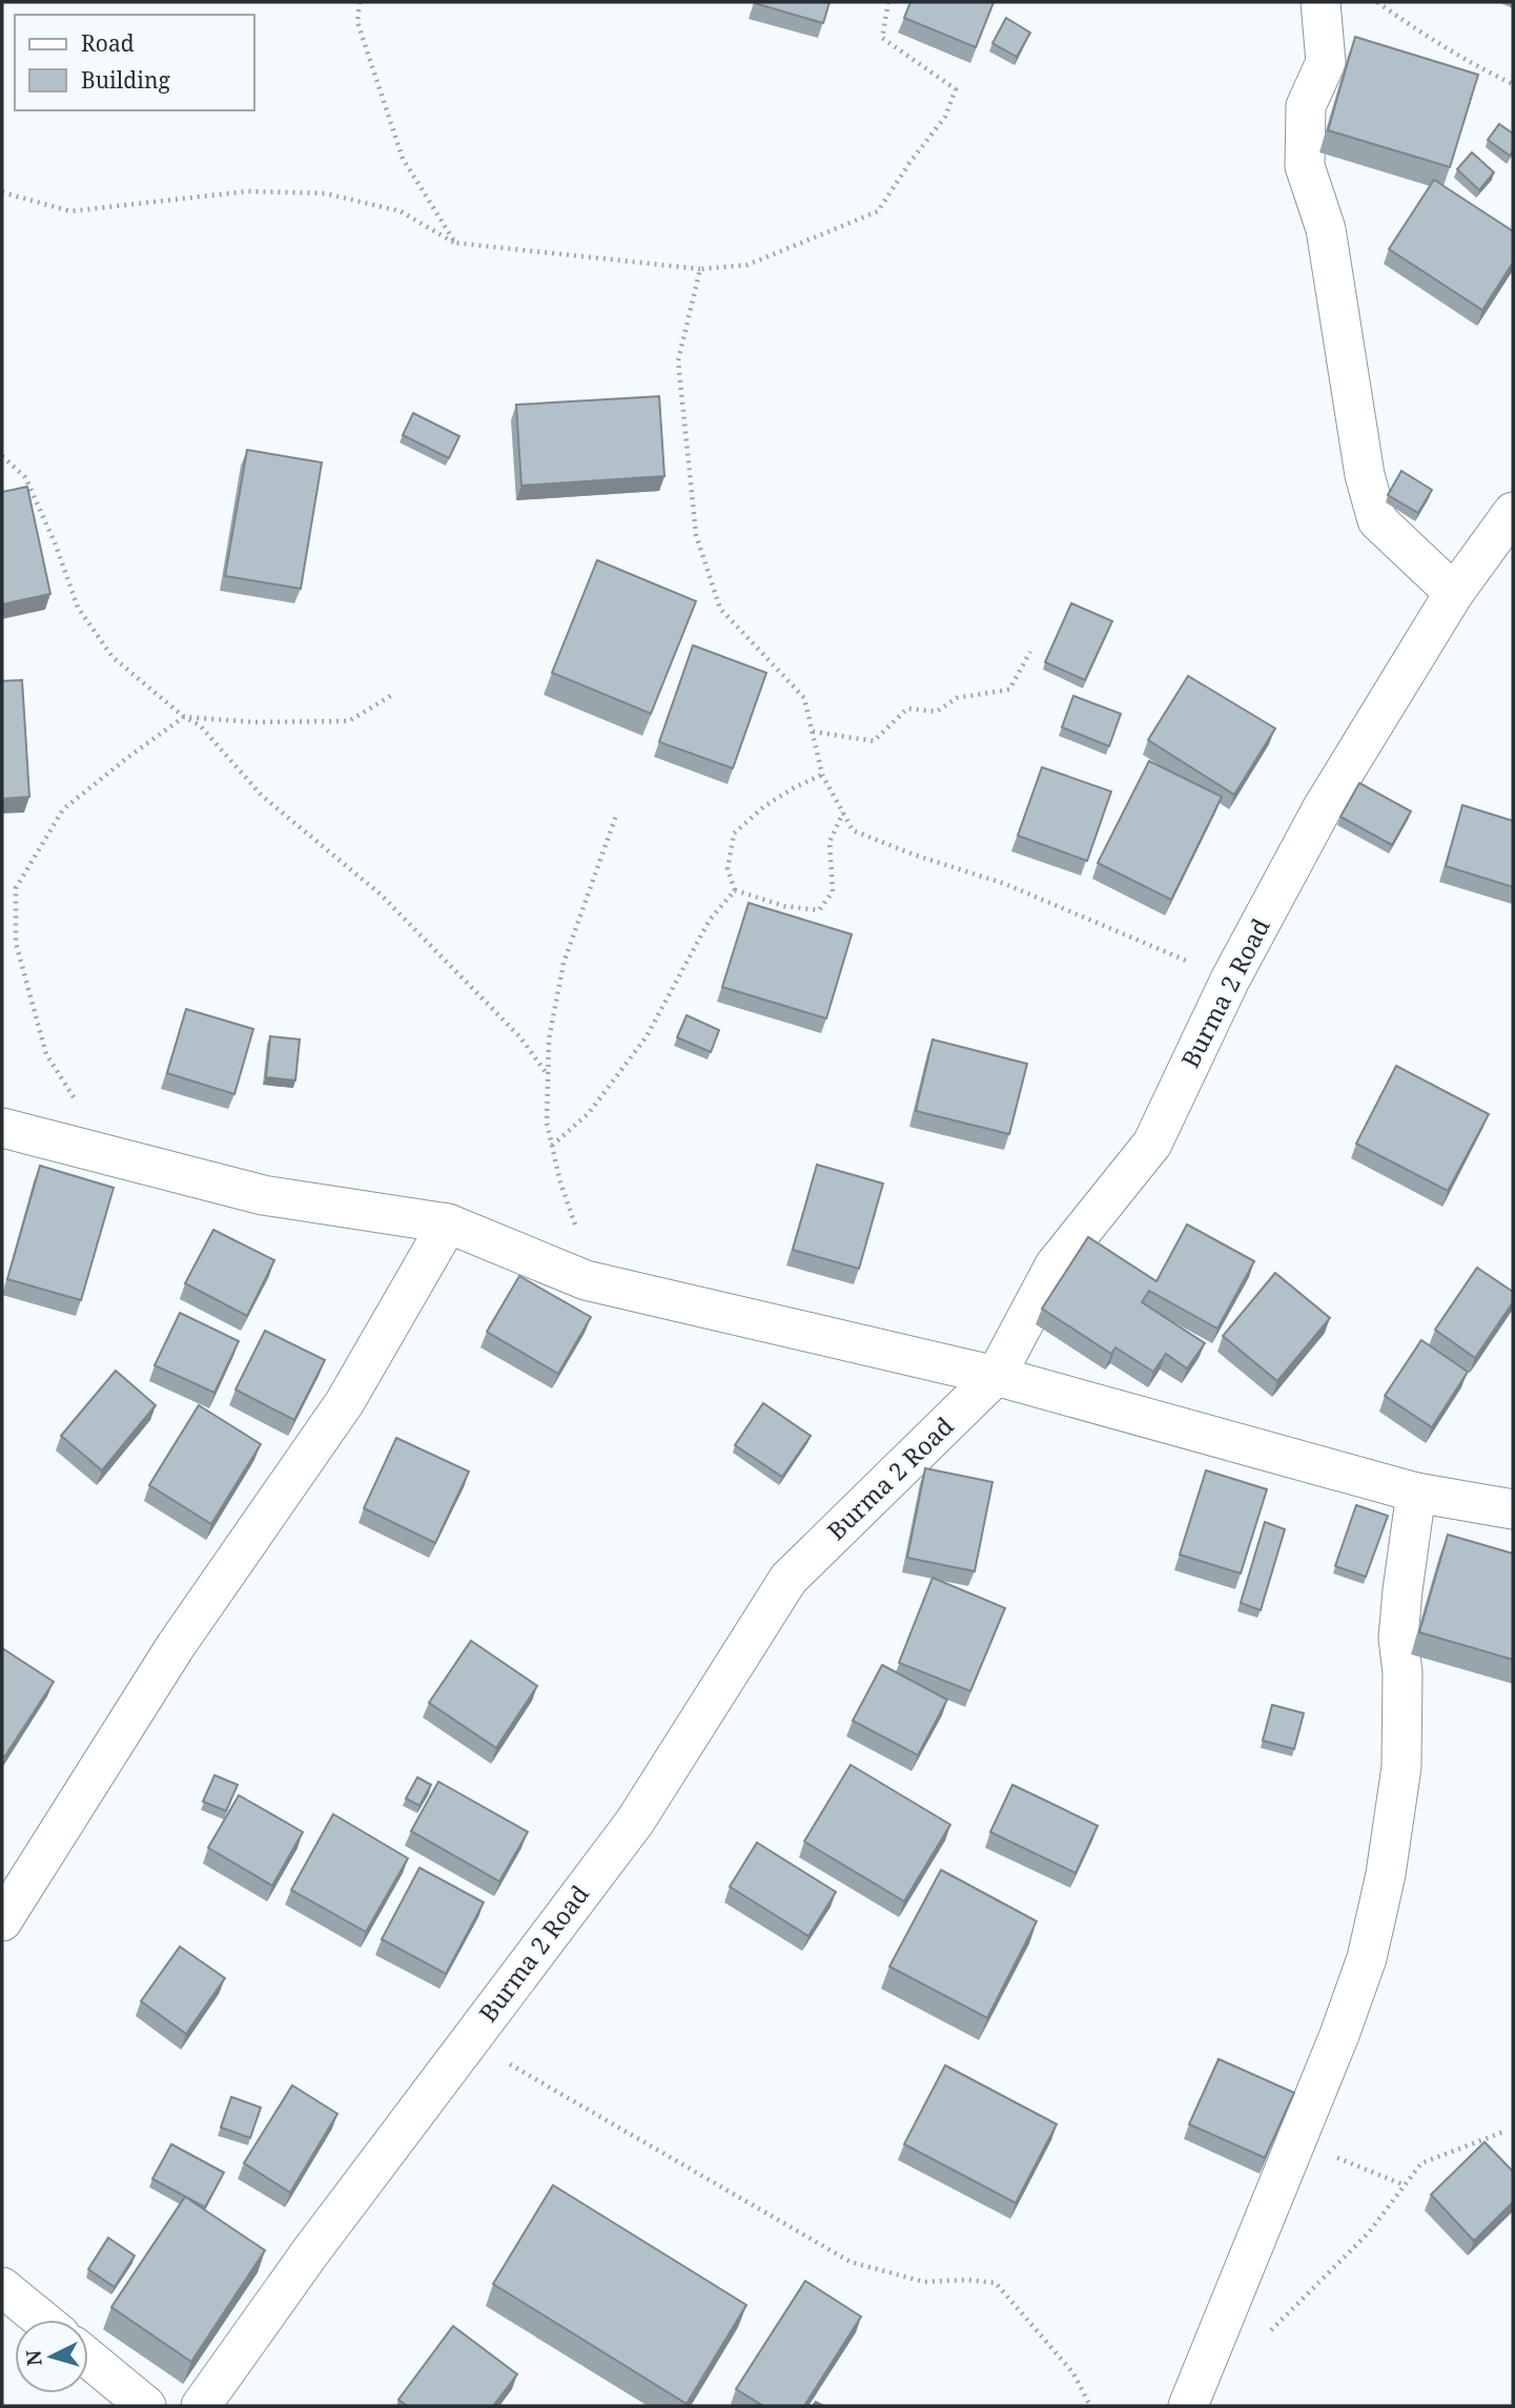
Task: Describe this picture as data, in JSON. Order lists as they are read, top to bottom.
{
  "streets": {
    "street": ["Burma 2 Road"]
  },
  "legend": ["Road", "Building"],
  "north": "left"
}
